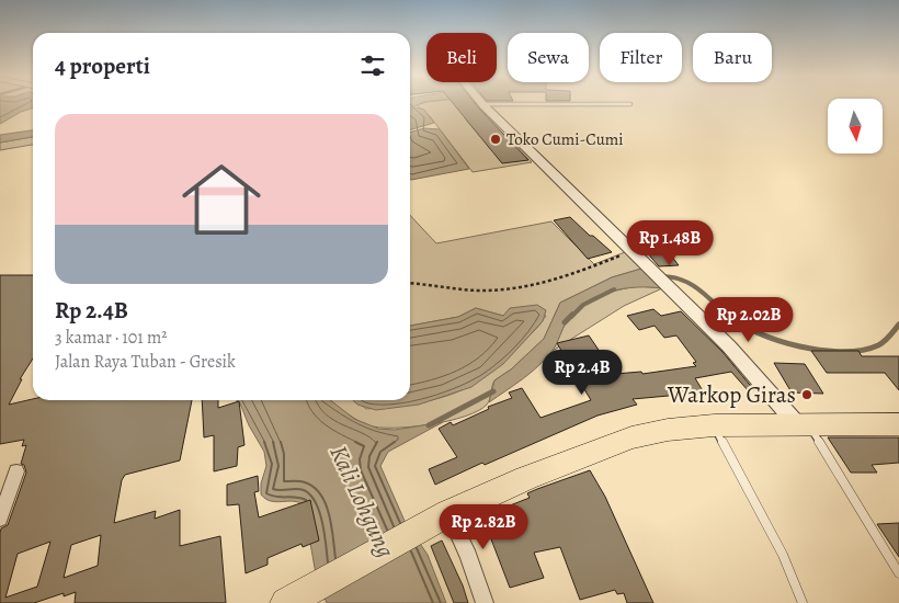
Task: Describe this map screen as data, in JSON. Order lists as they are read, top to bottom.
{
  "water": ["Kali Lohgung"],
  "places": ["Toko Cumi-Cumi", "Warkop Giras"],
  "north": "bottom",
  "page": {
    "chip": [
      "Beli",
      "Sewa",
      "Filter",
      "Baru"
    ],
    "heading": "4 properti",
    "list": [
      {
        "name": "Rp 2.4B",
        "note": "3 kamar · 101 m² · Jalan Raya Tuban - Gresik"
      }
    ],
    "price": [
      "Rp 1.48B",
      "Rp 2.02B",
      "Rp 2.4B",
      "Rp 2.82B"
    ]
  }
}
